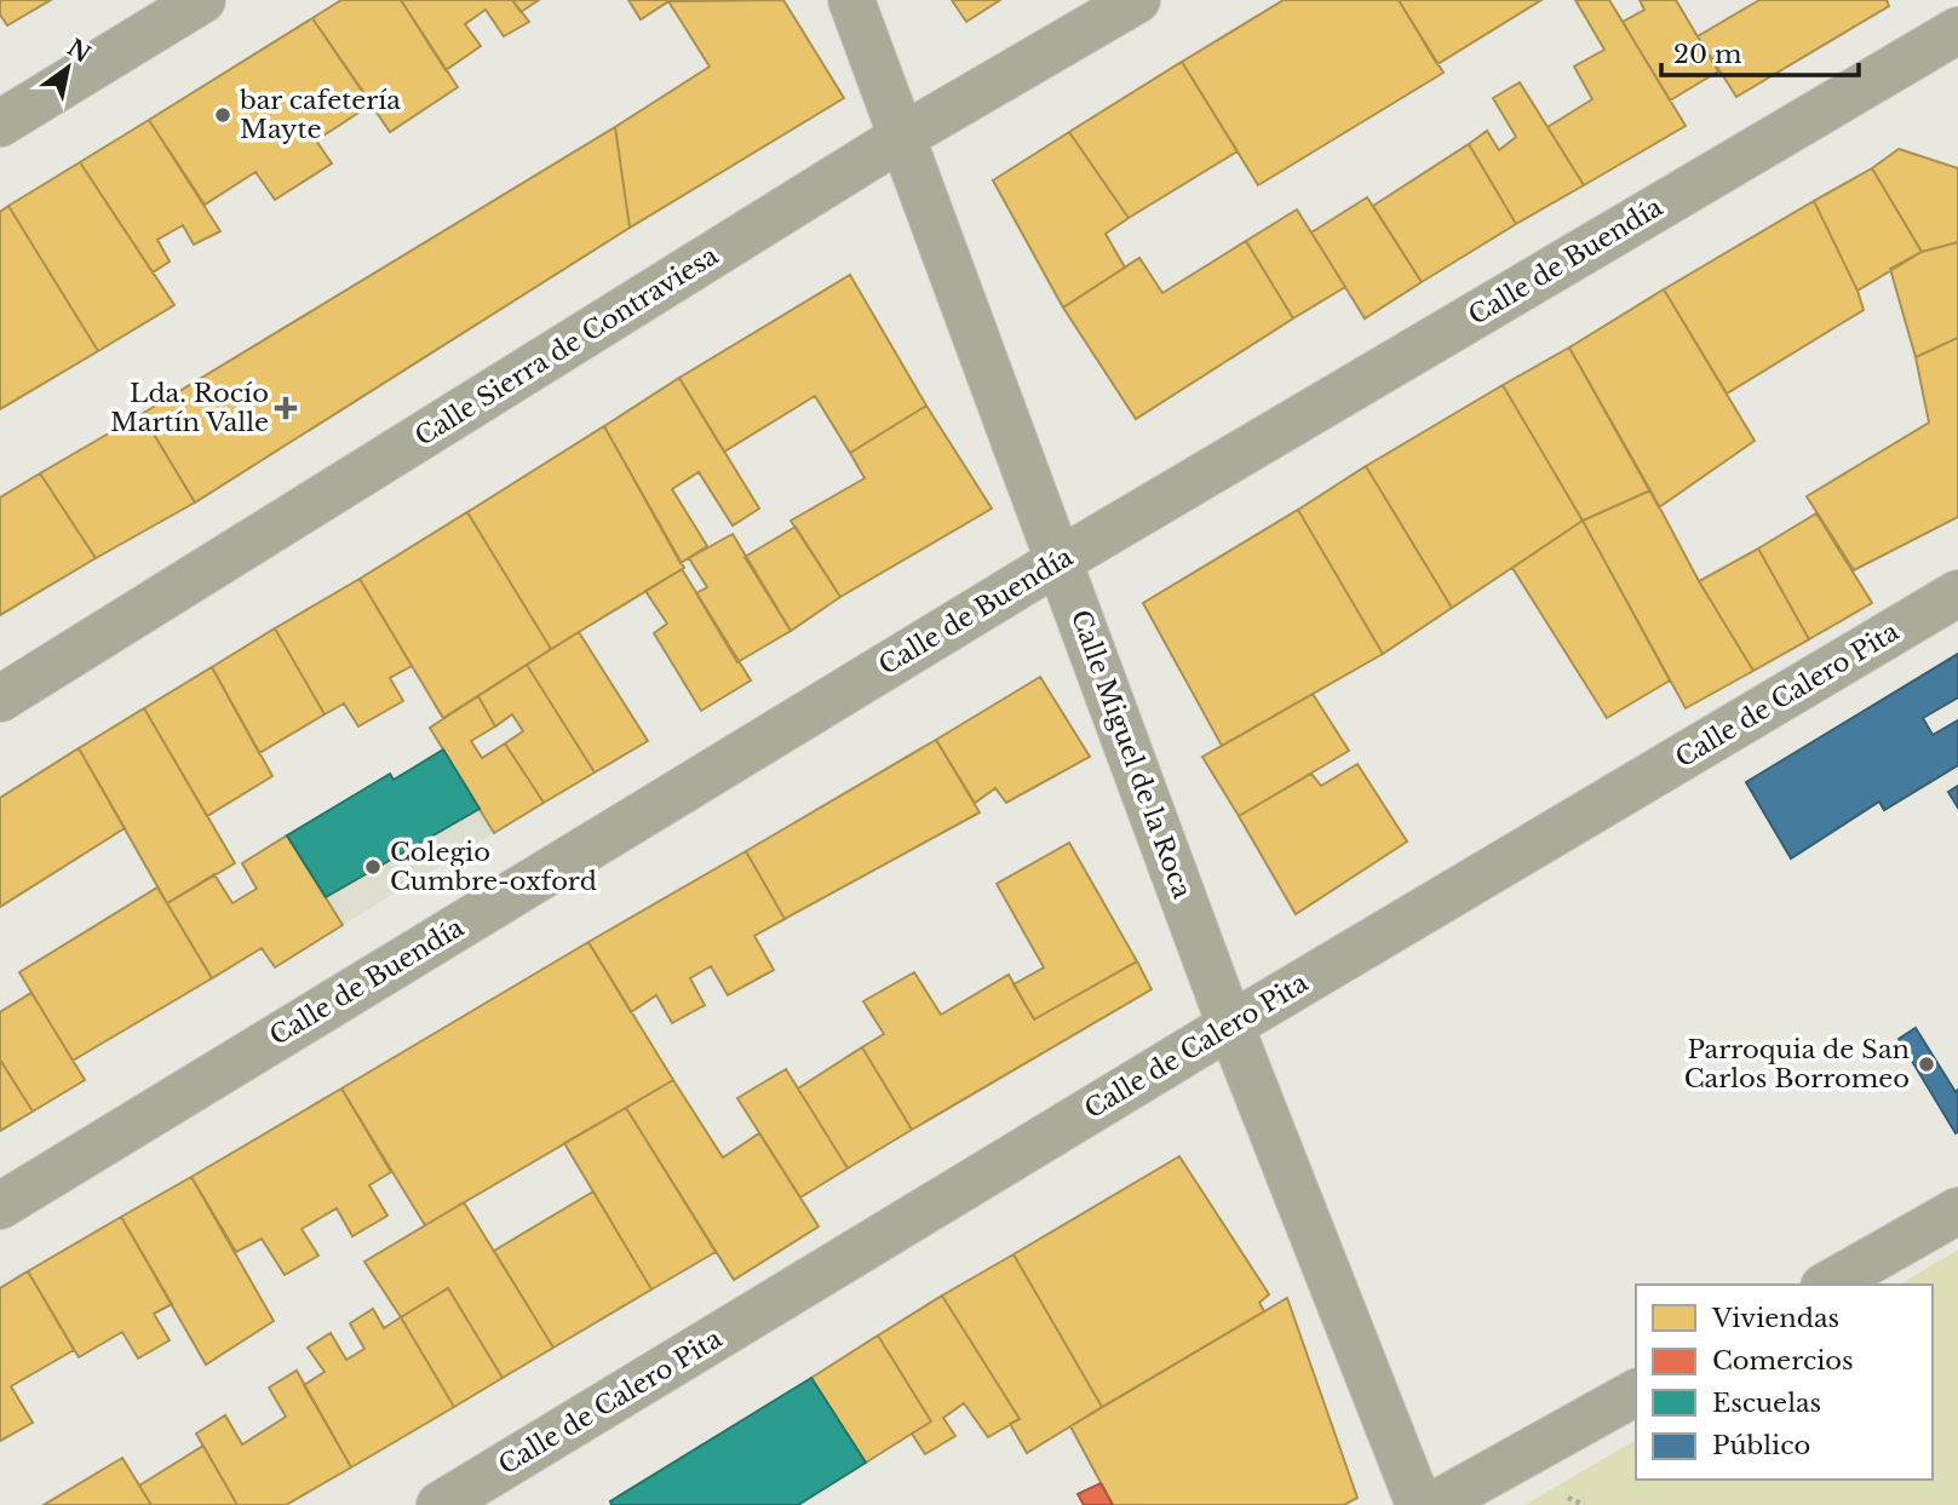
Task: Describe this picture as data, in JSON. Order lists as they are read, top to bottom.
{
  "streets": {
    "street": [
      "Calle de Buendía",
      "Calle Sierra de Contraviesa",
      "Calle de Calero Pita",
      "Calle Miguel de la Roca"
    ]
  },
  "crossings": [
    ["Calle de Buendía", "Calle Miguel de la Roca"],
    ["Calle Sierra de Contraviesa", "Calle Miguel de la Roca"],
    ["Calle de Calero Pita", "Calle Miguel de la Roca"]
  ],
  "places": {
    "other": ["bar cafetería Mayte", "Colegio Cumbre-oxford", "Parroquia de San Carlos Borromeo"],
    "health": ["Lda. Rocío Martín Valle"]
  },
  "legend": [
    "Viviendas",
    "Comercios",
    "Escuelas",
    "Público"
  ],
  "scale_bar": "20 m",
  "north": "top right"
}
